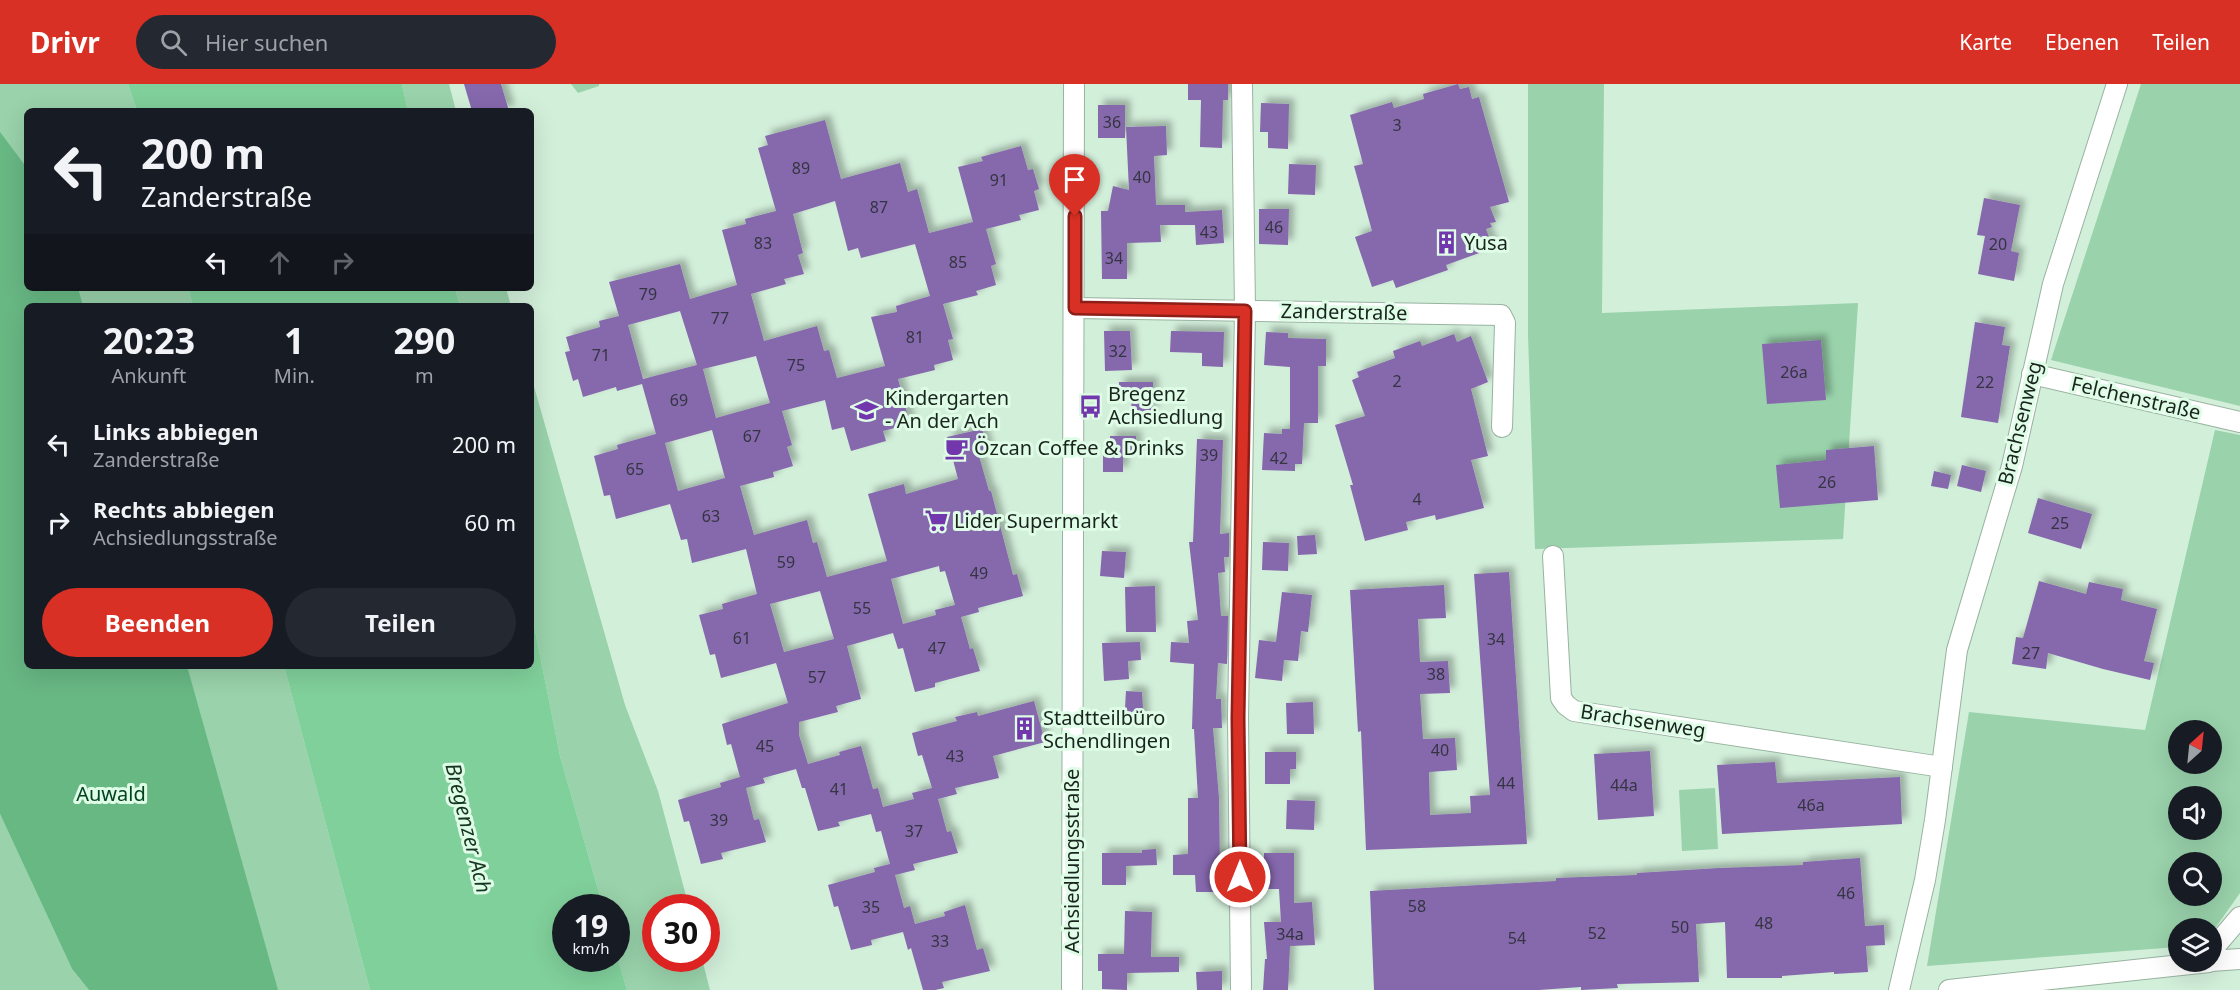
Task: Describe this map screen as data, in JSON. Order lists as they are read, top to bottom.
{
  "streets": {
    "street": [
      "Zanderstraße",
      "Felchenstraße",
      "Brachsenweg",
      "Achsiedlungsstraße"
    ]
  },
  "crossings": [
    ["Zanderstraße", "Achsiedlungsstraße"],
    ["Felchenstraße", "Brachsenweg"]
  ],
  "water": ["Bregenzer Ach"],
  "parks": ["Auwald"],
  "places": {
    "building": ["Yusa", "Stadtteilbüro Schendlingen"],
    "bus stop": ["Bregenz Achsiedlung"],
    "school or university": ["Kindergarten - An der Ach"],
    "cafe": ["Özcan Coffee & Drinks"],
    "supermarket": ["Lider Supermarkt"]
  },
  "house_numbers": [
    "36",
    "3",
    "89",
    "40",
    "91",
    "87",
    "46",
    "43",
    "83",
    "20",
    "34",
    "85",
    "79",
    "77",
    "81",
    "32",
    "71",
    "75",
    "26a",
    "2",
    "22",
    "69",
    "67",
    "39",
    "42",
    "65",
    "26",
    "4",
    "63",
    "25",
    "59",
    "49",
    "55",
    "61",
    "34",
    "47",
    "27",
    "38",
    "57",
    "45",
    "40",
    "43",
    "44",
    "44a",
    "41",
    "46a",
    "39",
    "37",
    "46",
    "58",
    "35",
    "48",
    "50",
    "52",
    "34a",
    "54",
    "33"
  ],
  "north": "top right",
  "page": {
    "header": "Drivr",
    "search": "Hier suchen",
    "nav": ["Karte", "Ebenen", "Teilen"],
    "turn": ["200 m", "Zanderstraße"],
    "eta": [
      "20:23",
      "Ankunft",
      "1",
      "Min.",
      "290",
      "m"
    ],
    "list": [
      {
        "name": "Links abbiegen",
        "note": "Zanderstraße",
        "value": "200 m"
      },
      {
        "name": "Rechts abbiegen",
        "note": "Achsiedlungsstraße",
        "value": "60 m"
      }
    ],
    "buttons": ["Beenden", "Teilen"],
    "speed": "19 km/h",
    "limit": "30"
  }
}
